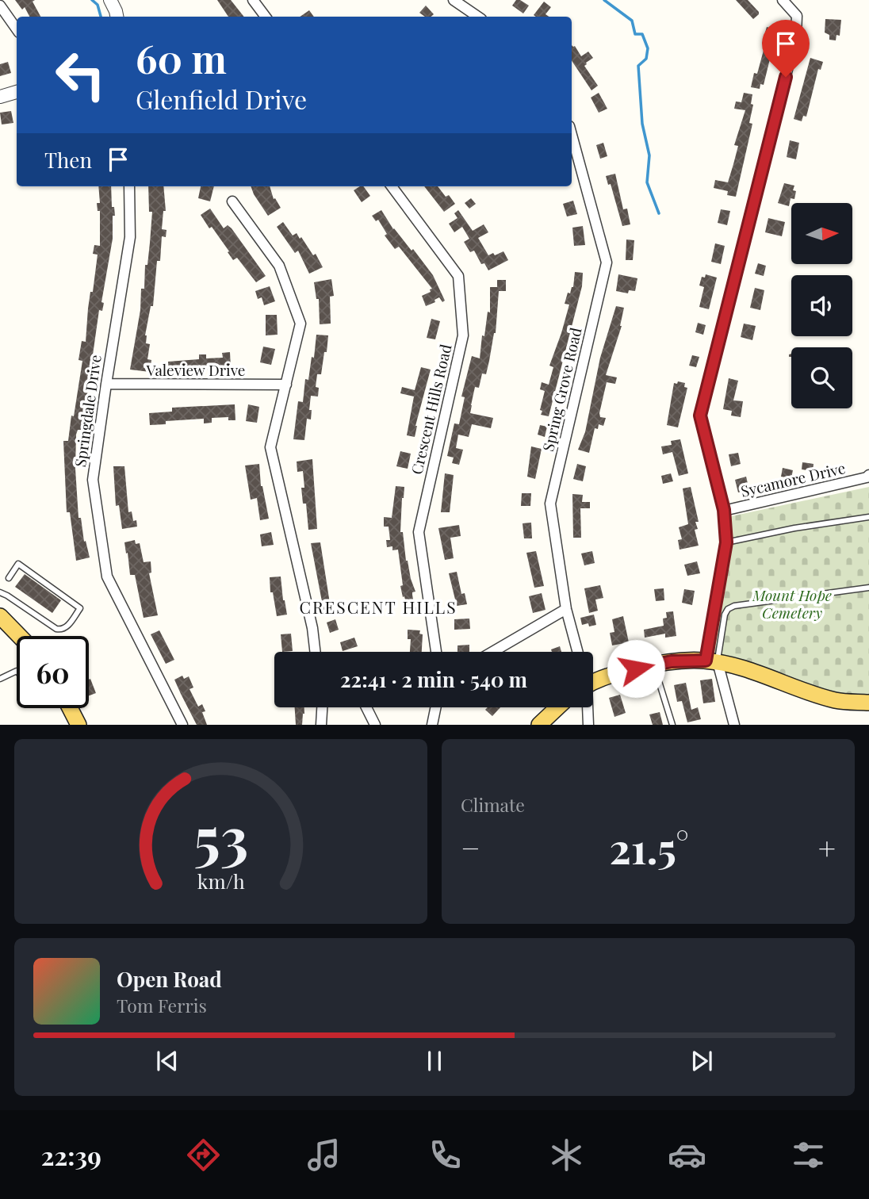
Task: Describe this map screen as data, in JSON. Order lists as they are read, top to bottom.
{
  "streets": {
    "street": [
      "Valeview Drive",
      "Spring Grove Road",
      "Crescent Hills Road",
      "Springdale Drive",
      "Sycamore Drive"
    ]
  },
  "crossings": [
    ["Valeview Drive", "Springdale Drive"]
  ],
  "districts": ["CRESCENT HILLS"],
  "parks": ["Mount Hope Cemetery"],
  "north": "right",
  "page": {
    "turn": ["60 m", "Glenfield Drive"],
    "then": "Then",
    "limit": "60",
    "trip": "22:41 · 2 min · 540 m",
    "tile": "Climate",
    "heat": ["−", "21.5°", "+"],
    "song": ["Open Road", "Tom Ferris"],
    "tabs": "22:39",
    "gauge": ["53", "km/h"]
  }
}
